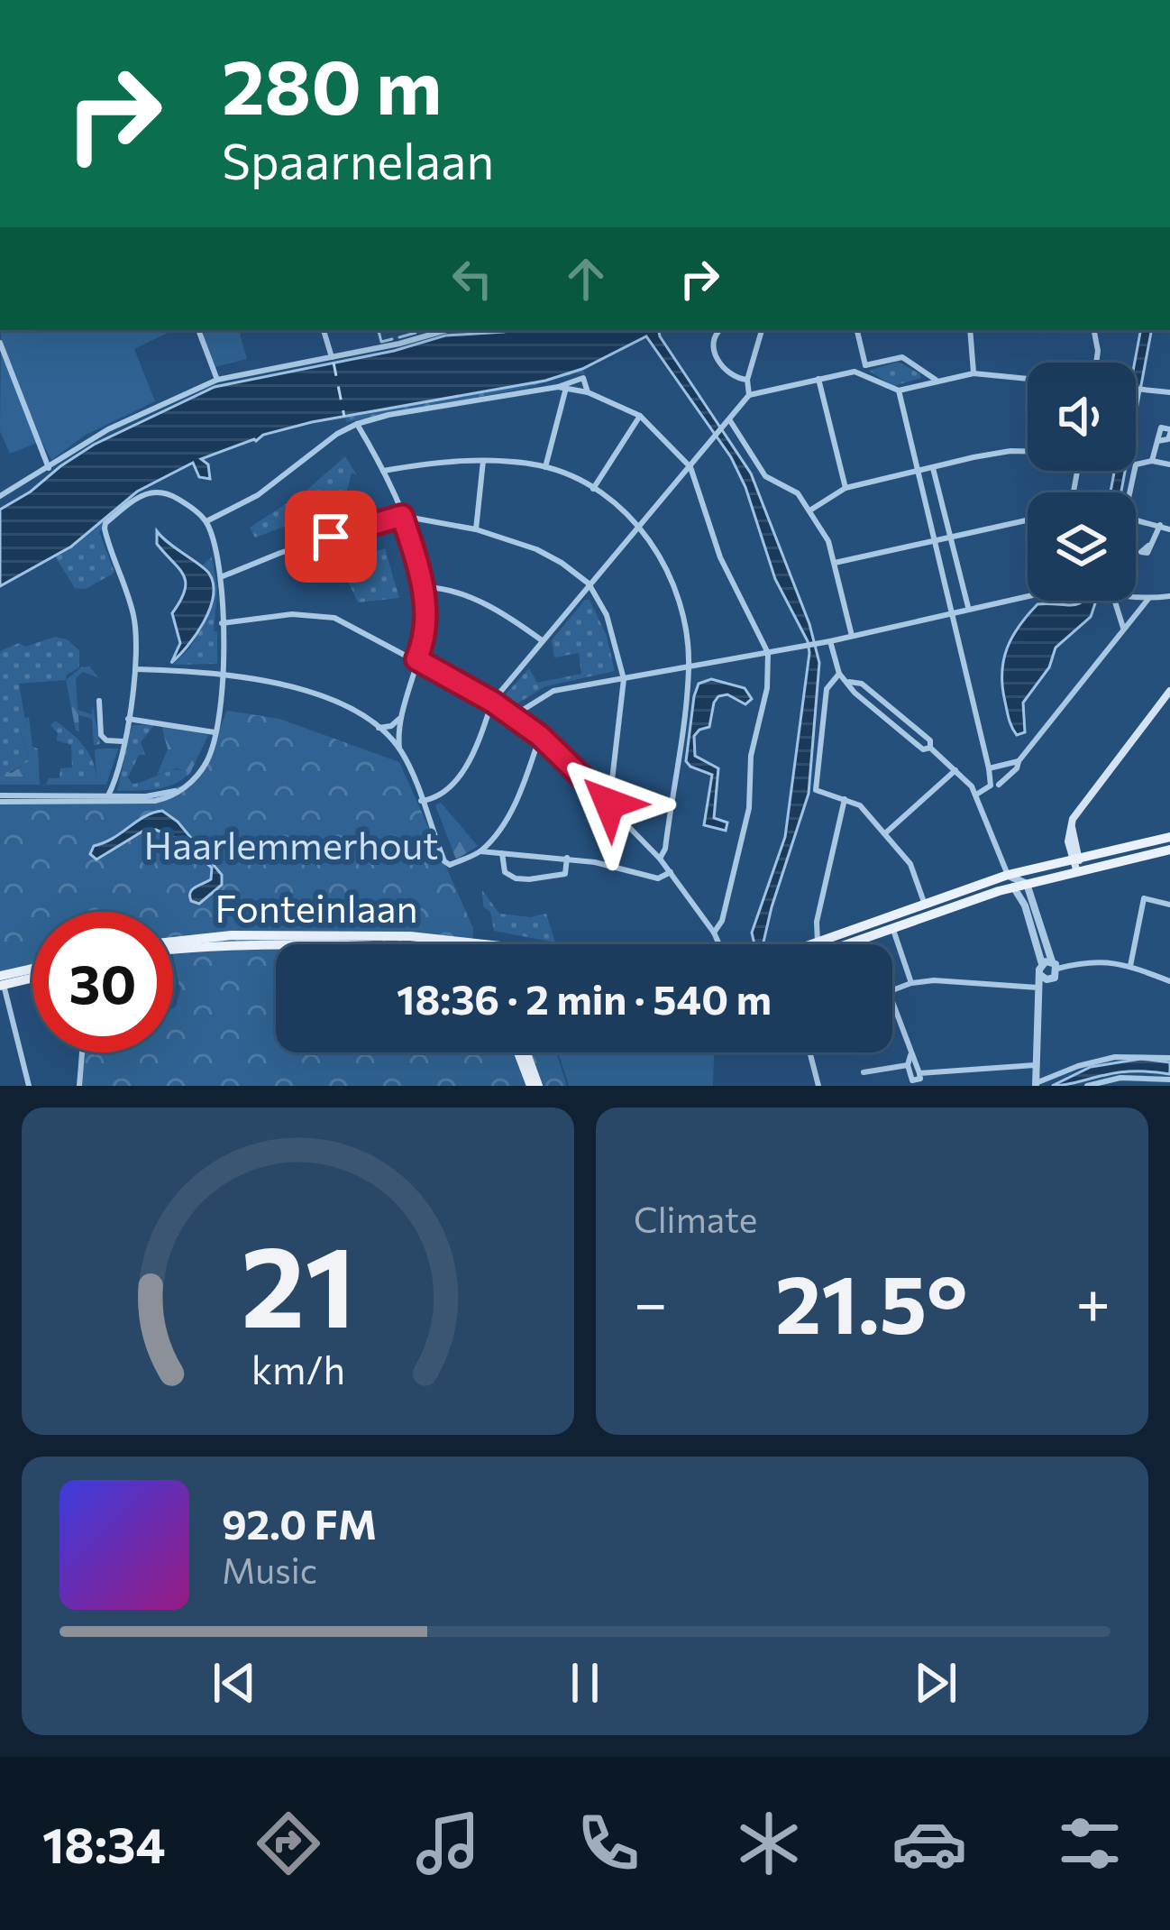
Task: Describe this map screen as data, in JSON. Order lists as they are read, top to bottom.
{
  "streets": {
    "main road": ["Fonteinlaan"]
  },
  "parks": ["Haarlemmerhout"],
  "page": {
    "turn": ["280 m", "Spaarnelaan"],
    "limit": "30",
    "trip": "18:36 · 2 min · 540 m",
    "tile": "Climate",
    "heat": ["−", "21.5°", "+"],
    "song": ["92.0 FM", "Music"],
    "tabs": "18:34",
    "gauge": ["21", "km/h"]
  }
}
